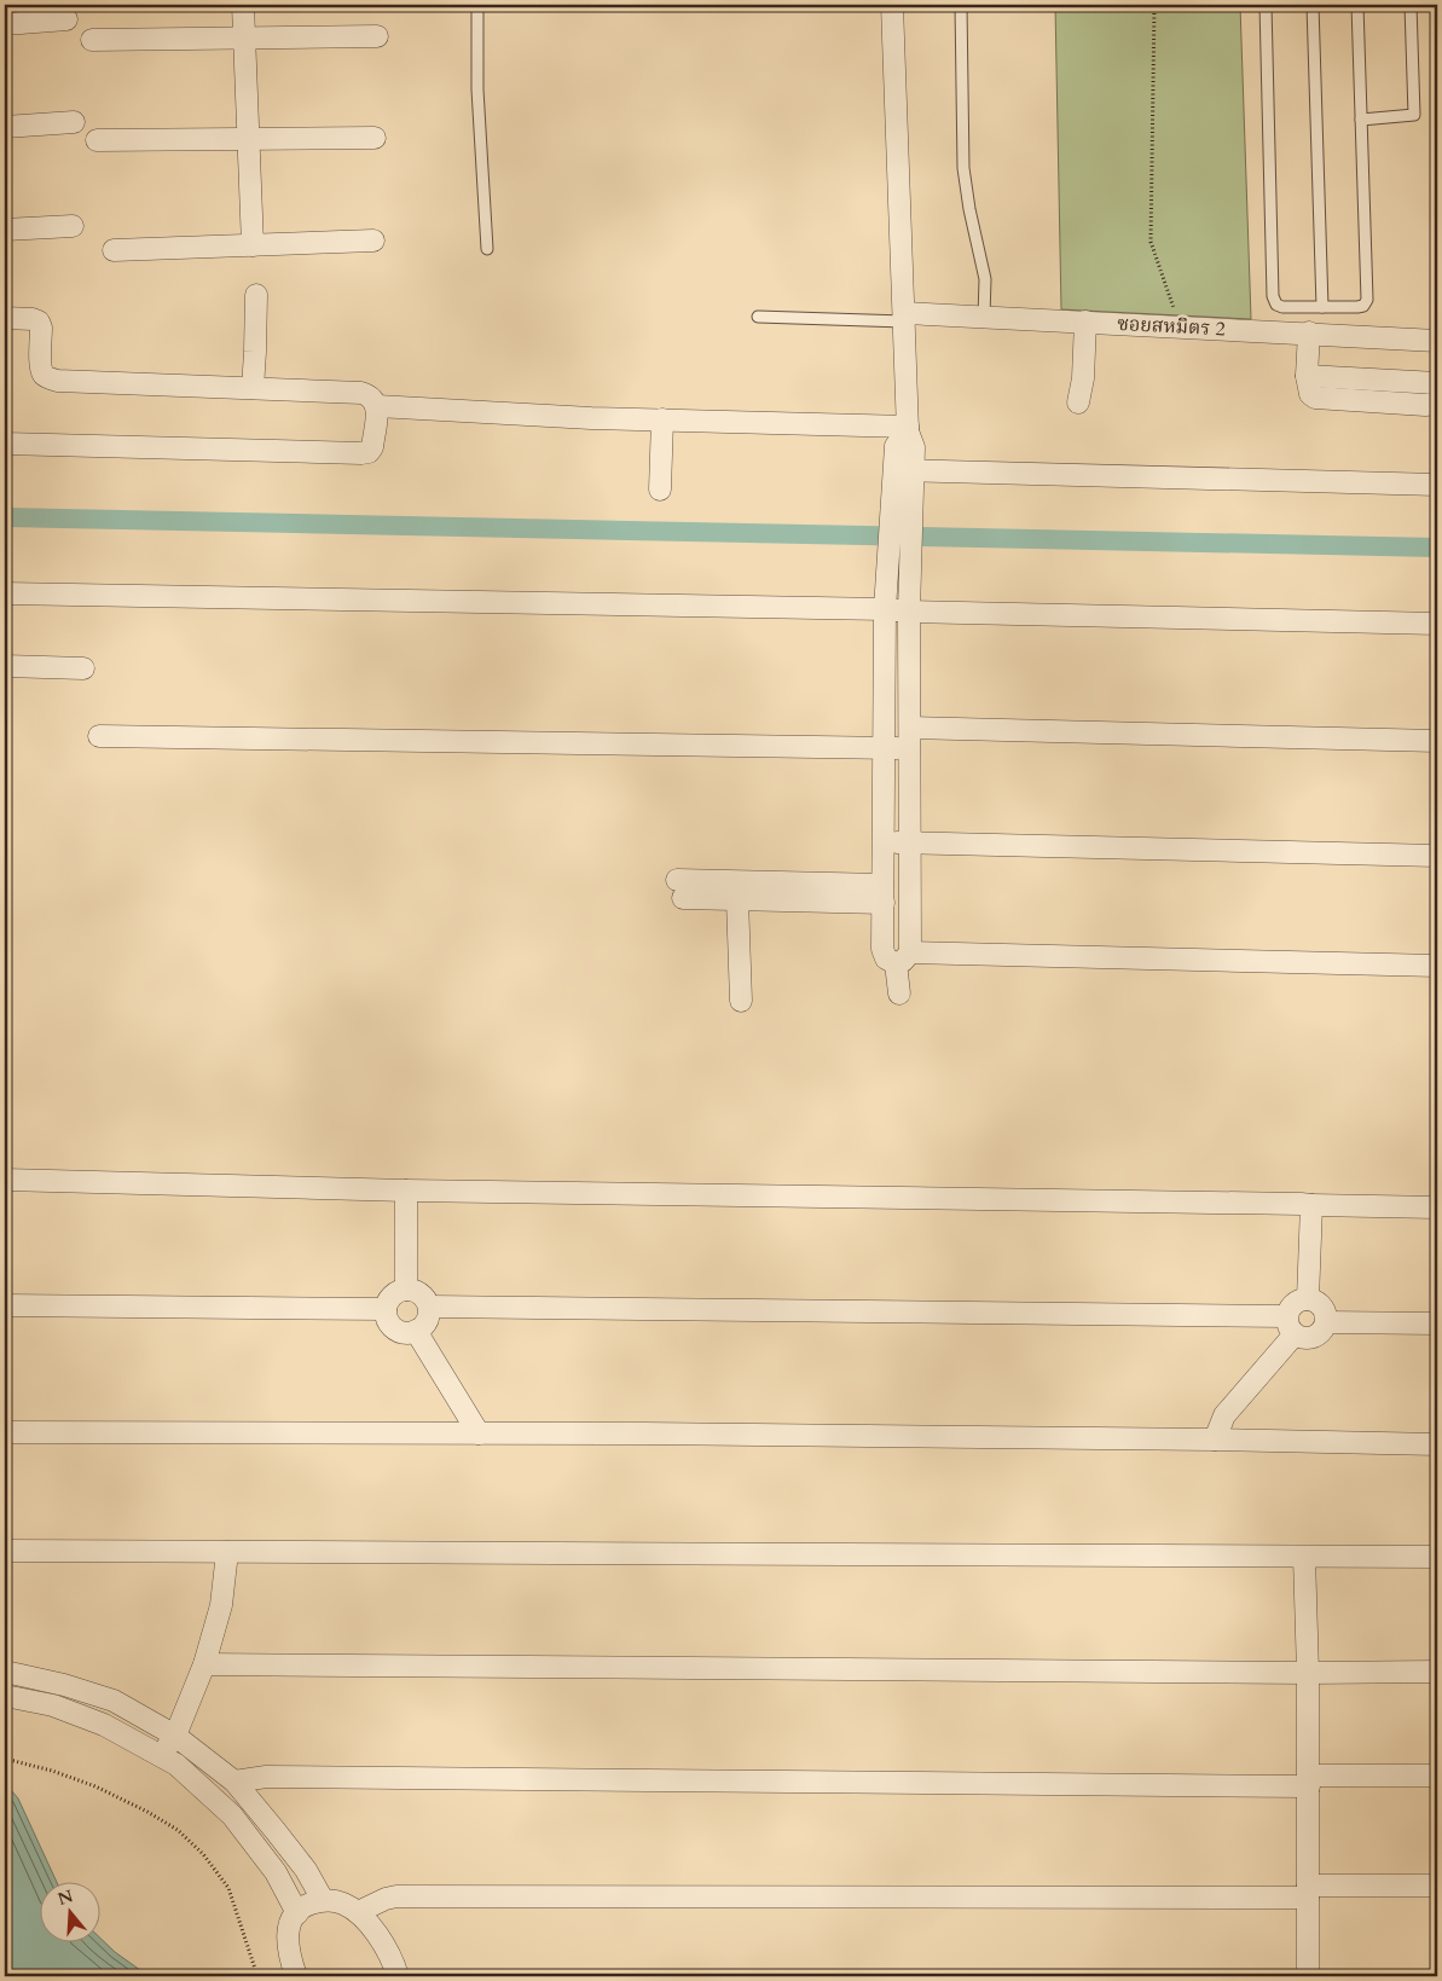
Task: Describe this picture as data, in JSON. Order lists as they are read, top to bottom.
{
  "streets": {
    "street": ["ซอยสหมิตร 2"]
  },
  "north": "top"
}
